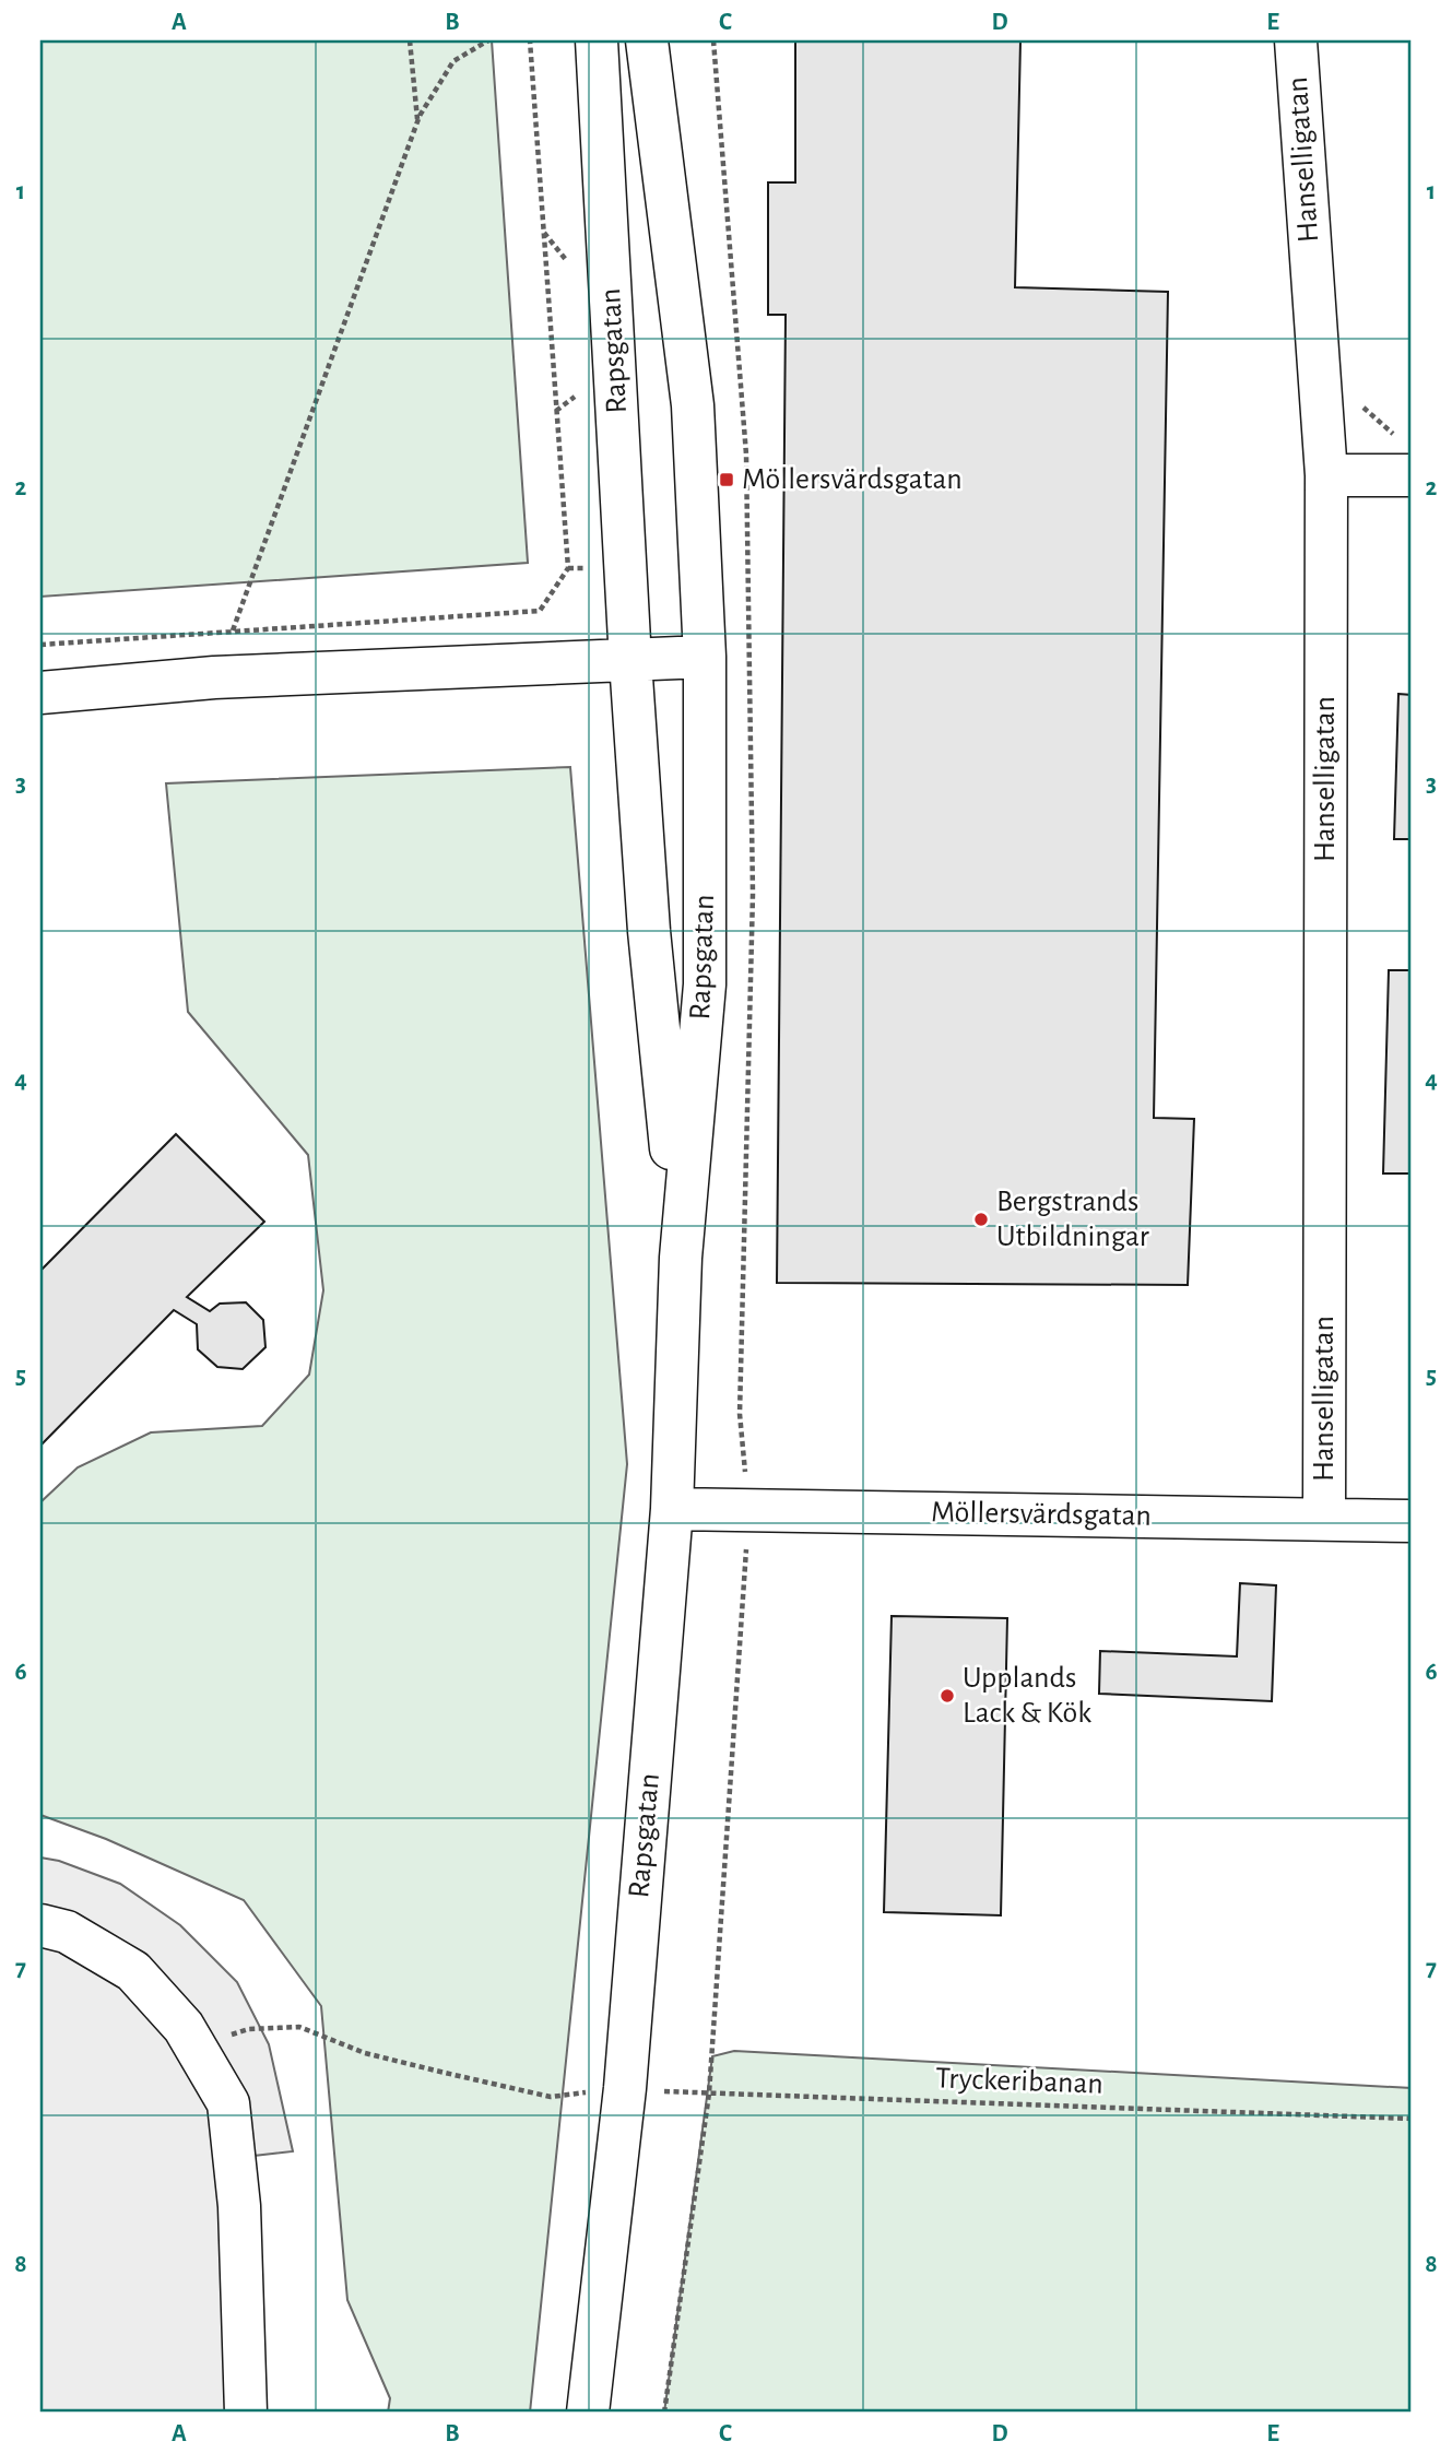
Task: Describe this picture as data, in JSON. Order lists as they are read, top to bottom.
{
  "streets": {
    "street": ["Hanselligatan", "Rapsgatan", "Möllersvärdsgatan"],
    "path": ["Tryckeribanan"]
  },
  "crossings": [
    ["Hanselligatan", "Möllersvärdsgatan"],
    ["Rapsgatan", "Möllersvärdsgatan"],
    ["Rapsgatan", "Tryckeribanan"]
  ],
  "places": {
    "transit": ["Möllersvärdsgatan"],
    "other": ["Bergstrands Utbildningar", "Upplands Lack & Kök"]
  },
  "grid": {
    "columns": [
      "A",
      "B",
      "C",
      "D",
      "E"
    ],
    "rows": [
      "1",
      "2",
      "3",
      "4",
      "5",
      "6",
      "7",
      "8"
    ]
  }
}
